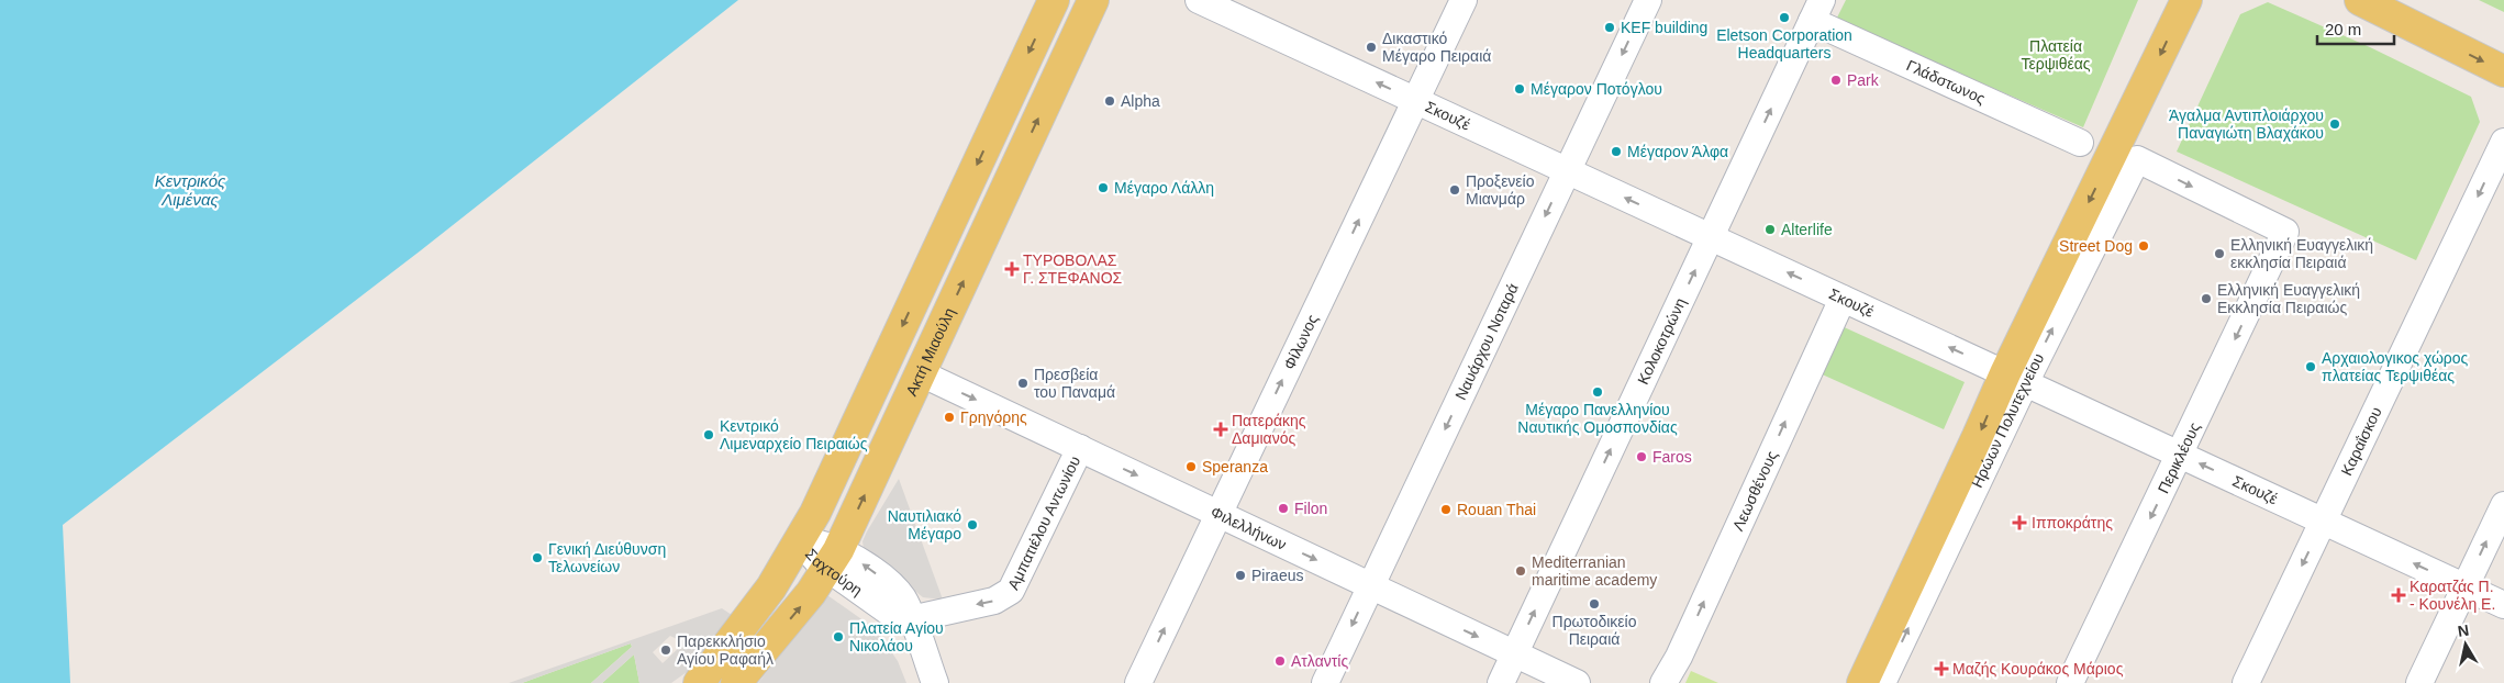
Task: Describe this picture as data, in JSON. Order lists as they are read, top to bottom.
{
  "streets": {
    "main road": ["Ακτή Μιαούλη", "Ηρώων Πολυτεχνείου"],
    "street": [
      "Γλάδστωνος",
      "Σκουζέ",
      "Φίλωνος",
      "Ναυάρχου Νοταρά",
      "Κολοκοτρώνη",
      "Καραΐσκου",
      "Περικλέους",
      "Λεωσθένους",
      "Αμπατιέλου Αντωνίου",
      "Φιλελλήνων",
      "Σαχτούρη"
    ]
  },
  "crossings": [
    ["Γλάδστωνος", "Κολοκοτρώνη"],
    ["Σκουζέ", "Φίλωνος"],
    ["Σκουζέ", "Ναυάρχου Νοταρά"],
    ["Σκουζέ", "Κολοκοτρώνη"],
    ["Σκουζέ", "Ηρώων Πολυτεχνείου"],
    ["Σκουζέ", "Καραΐσκου"],
    ["Σκουζέ", "Περικλέους"],
    ["Σκουζέ", "Λεωσθένους"],
    ["Φίλωνος", "Φιλελλήνων"],
    ["Ναυάρχου Νοταρά", "Φιλελλήνων"],
    ["Κολοκοτρώνη", "Φιλελλήνων"],
    ["Ακτή Μιαούλη", "Φιλελλήνων"],
    ["Ακτή Μιαούλη", "Σαχτούρη"],
    ["Αμπατιέλου Αντωνίου", "Φιλελλήνων"],
    ["Αμπατιέλου Αντωνίου", "Σαχτούρη"]
  ],
  "one_way": [
    "Σκουζέ",
    "Φίλωνος",
    "Ναυάρχου Νοταρά",
    "Κολοκοτρώνη",
    "Λεωσθένους",
    "Αμπατιέλου Αντωνίου",
    "Φιλελλήνων"
  ],
  "water": ["Κεντρικός Λιμένας"],
  "parks": ["Πλατεία Τερψιθέας"],
  "places": {
    "other": [
      "Eletson Corporation Headquarters",
      "KEF building",
      "Δικαστικό Μέγαρο Πειραιά",
      "Park",
      "Μέγαρον Ποτόγλου",
      "Alpha",
      "Άγαλμα Αντιπλοιάρχου Παναγιώτη Βλαχάκου",
      "Μέγαρον Άλφα",
      "Μέγαρο Λάλλη",
      "Προξενείο Μιανμάρ",
      "Alterlife",
      "Street Dog",
      "Ελληνική Ευαγγελική εκκλησία Πειραιά",
      "Ελληνική Ευαγγελική Εκκλησία Πειραιώς",
      "Αρχαιολογικος χώρος πλατείας Τερψιθέας",
      "Πρεσβεία του Παναμά",
      "Μέγαρο Πανελληνίου Ναυτικής Ομοσπονδίας",
      "Γρηγόρης",
      "Κεντρικό Λιμεναρχείο Πειραιώς",
      "Faros",
      "Speranza",
      "Filon",
      "Rouan Thai",
      "Ναυτιλιακό Μέγαρο",
      "Γενική Διεύθυνση Τελωνείων",
      "Mediterranian maritime academy",
      "Piraeus",
      "Πρωτοδικείο Πειραιά",
      "Πλατεία Αγίου Νικολάου",
      "Παρεκκλήσιο Αγίου Ραφαήλ",
      "Ατλαντίς"
    ],
    "health": [
      "ΤΥΡΟΒΟΛΑΣ Γ. ΣΤΕΦΑΝΟΣ",
      "Πατεράκης Δαμιανός",
      "Ιπποκράτης",
      "Καρατζάς Π. - Κουνέλη Ε.",
      "Μαζής Κουράκος Μάριος"
    ]
  },
  "scale_bar": "20 m",
  "north": "top"
}
